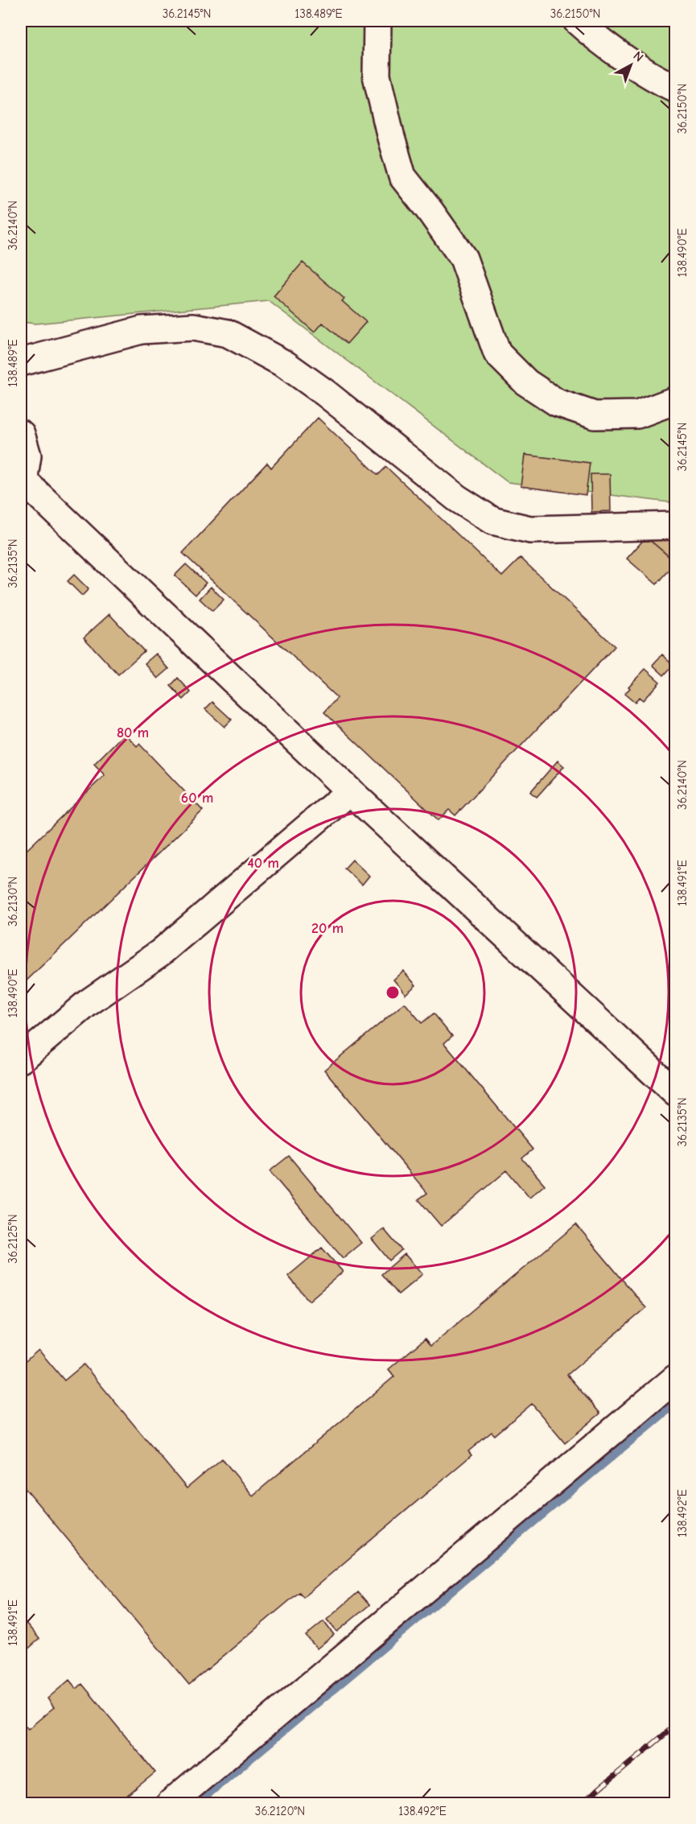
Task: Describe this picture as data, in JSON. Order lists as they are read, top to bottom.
{
  "north": "top right",
  "coordinates": [
    "36.2145°N",
    "138.489°E",
    "36.2150°N",
    "36.2140°N",
    "138.490°E",
    "36.2135°N",
    "138.491°E",
    "36.2130°N",
    "36.2125°N",
    "138.492°E",
    "36.2120°N"
  ],
  "rings": [
    "80 m",
    "60 m",
    "40 m",
    "20 m"
  ]
}
